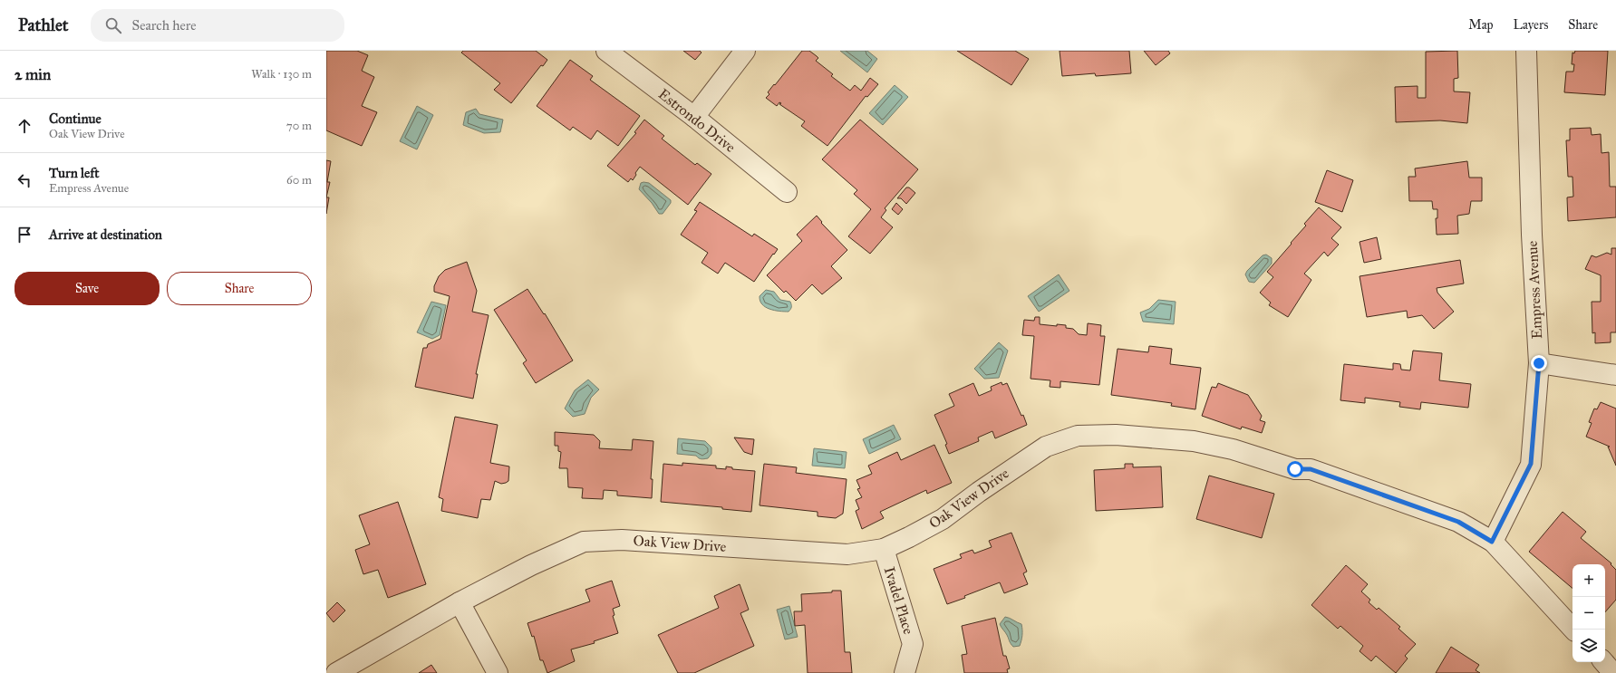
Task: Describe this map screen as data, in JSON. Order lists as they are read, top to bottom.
{
  "streets": {
    "street": [
      "Estrondo Drive",
      "Empress Avenue",
      "Oak View Drive",
      "Ivadel Place"
    ]
  },
  "crossings": [
    ["Empress Avenue", "Oak View Drive"],
    ["Oak View Drive", "Ivadel Place"]
  ],
  "page": {
    "header": "Pathlet",
    "search": "Search here",
    "nav": ["Map", "Layers", "Share"],
    "heading": ["2 min", "Walk · 130 m"],
    "list": [
      ["Continue", "Oak View Drive", "70 m"],
      ["Turn left", "Empress Avenue", "60 m"],
      "Arrive at destination"
    ],
    "buttons": ["Save", "Share"],
    "map_buttons": ["+", "−"]
  }
}
